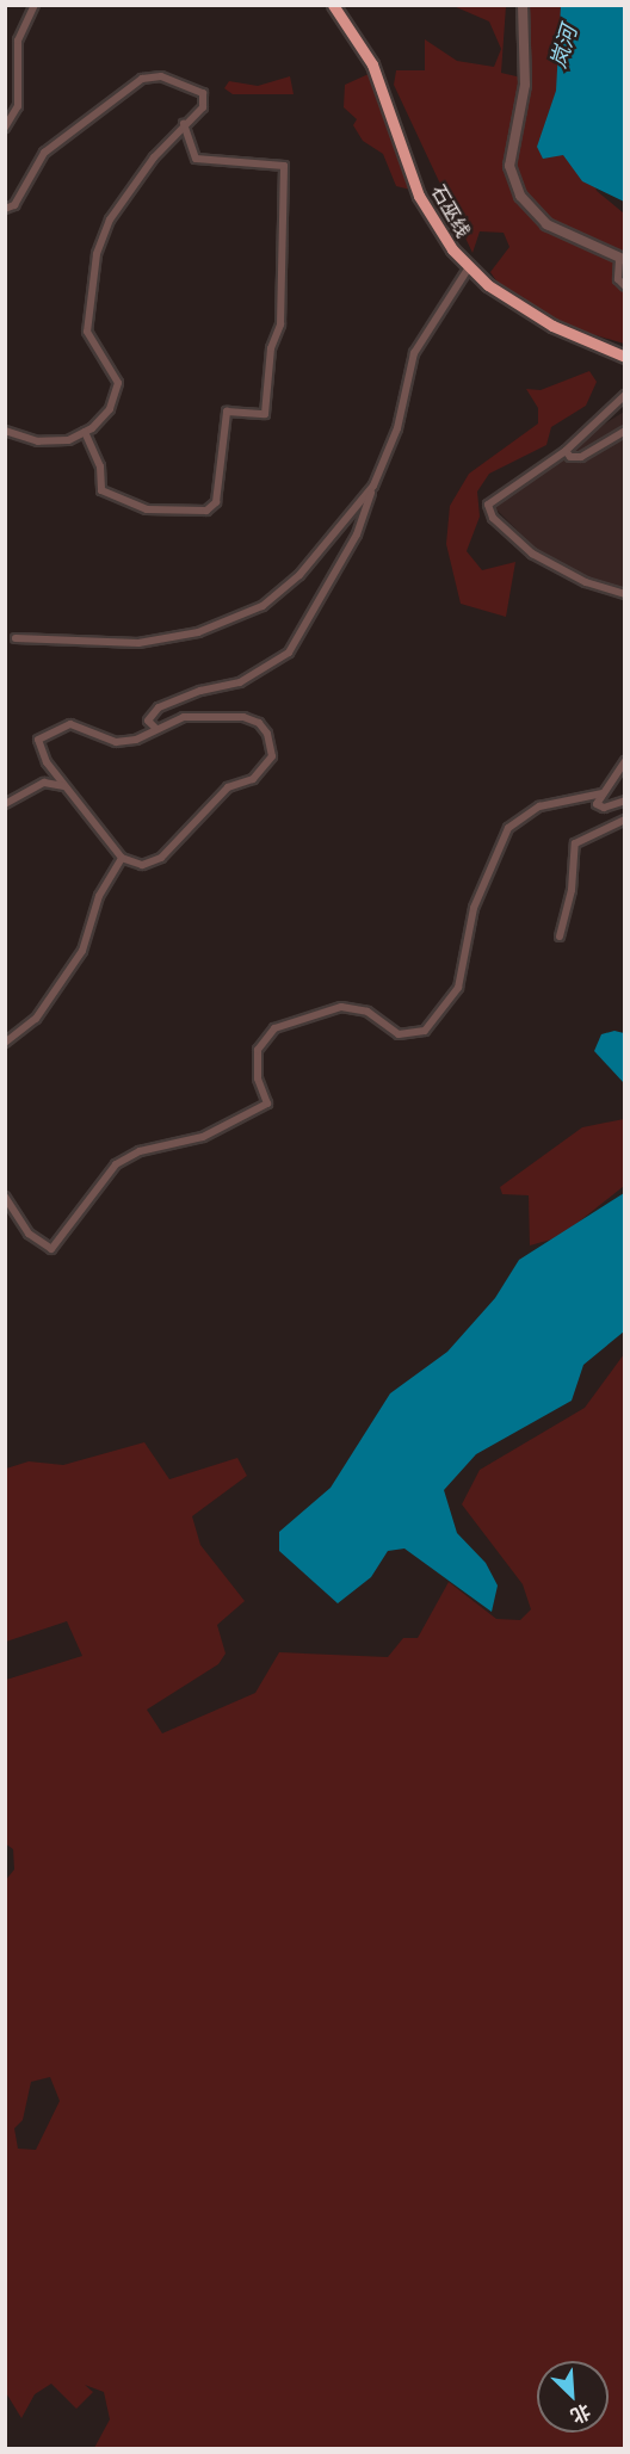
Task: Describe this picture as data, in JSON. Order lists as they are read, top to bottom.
{
  "streets": {
    "highway": ["石巫线"]
  },
  "water": ["岚河"],
  "north": "bottom right"
}
